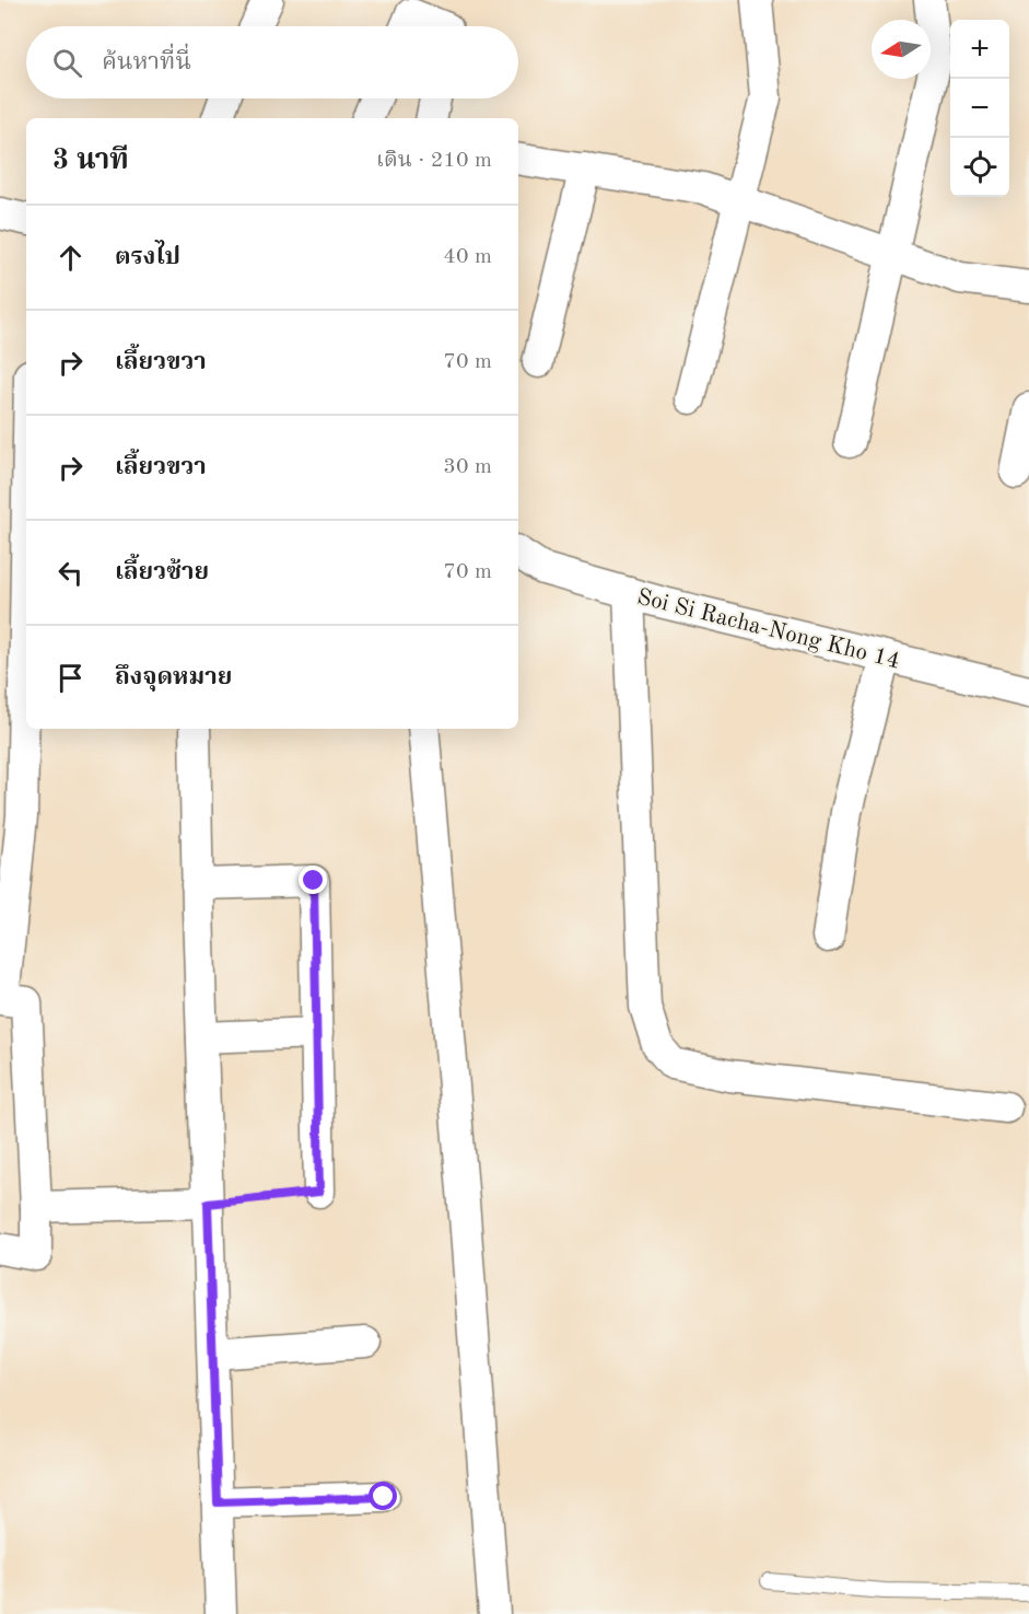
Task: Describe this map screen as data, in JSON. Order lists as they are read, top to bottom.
{
  "streets": {
    "street": ["Soi Si Racha-Nong Kho 14"]
  },
  "north": "left",
  "page": {
    "map_buttons": ["+", "−"],
    "search": "ค้นหาที่นี่",
    "heading": ["3 นาที", "เดิน · 210 m"],
    "list": [
      ["ตรงไป", "40 m"],
      ["เลี้ยวขวา", "70 m"],
      ["เลี้ยวขวา", "30 m"],
      ["เลี้ยวซ้าย", "70 m"],
      "ถึงจุดหมาย"
    ]
  }
}
